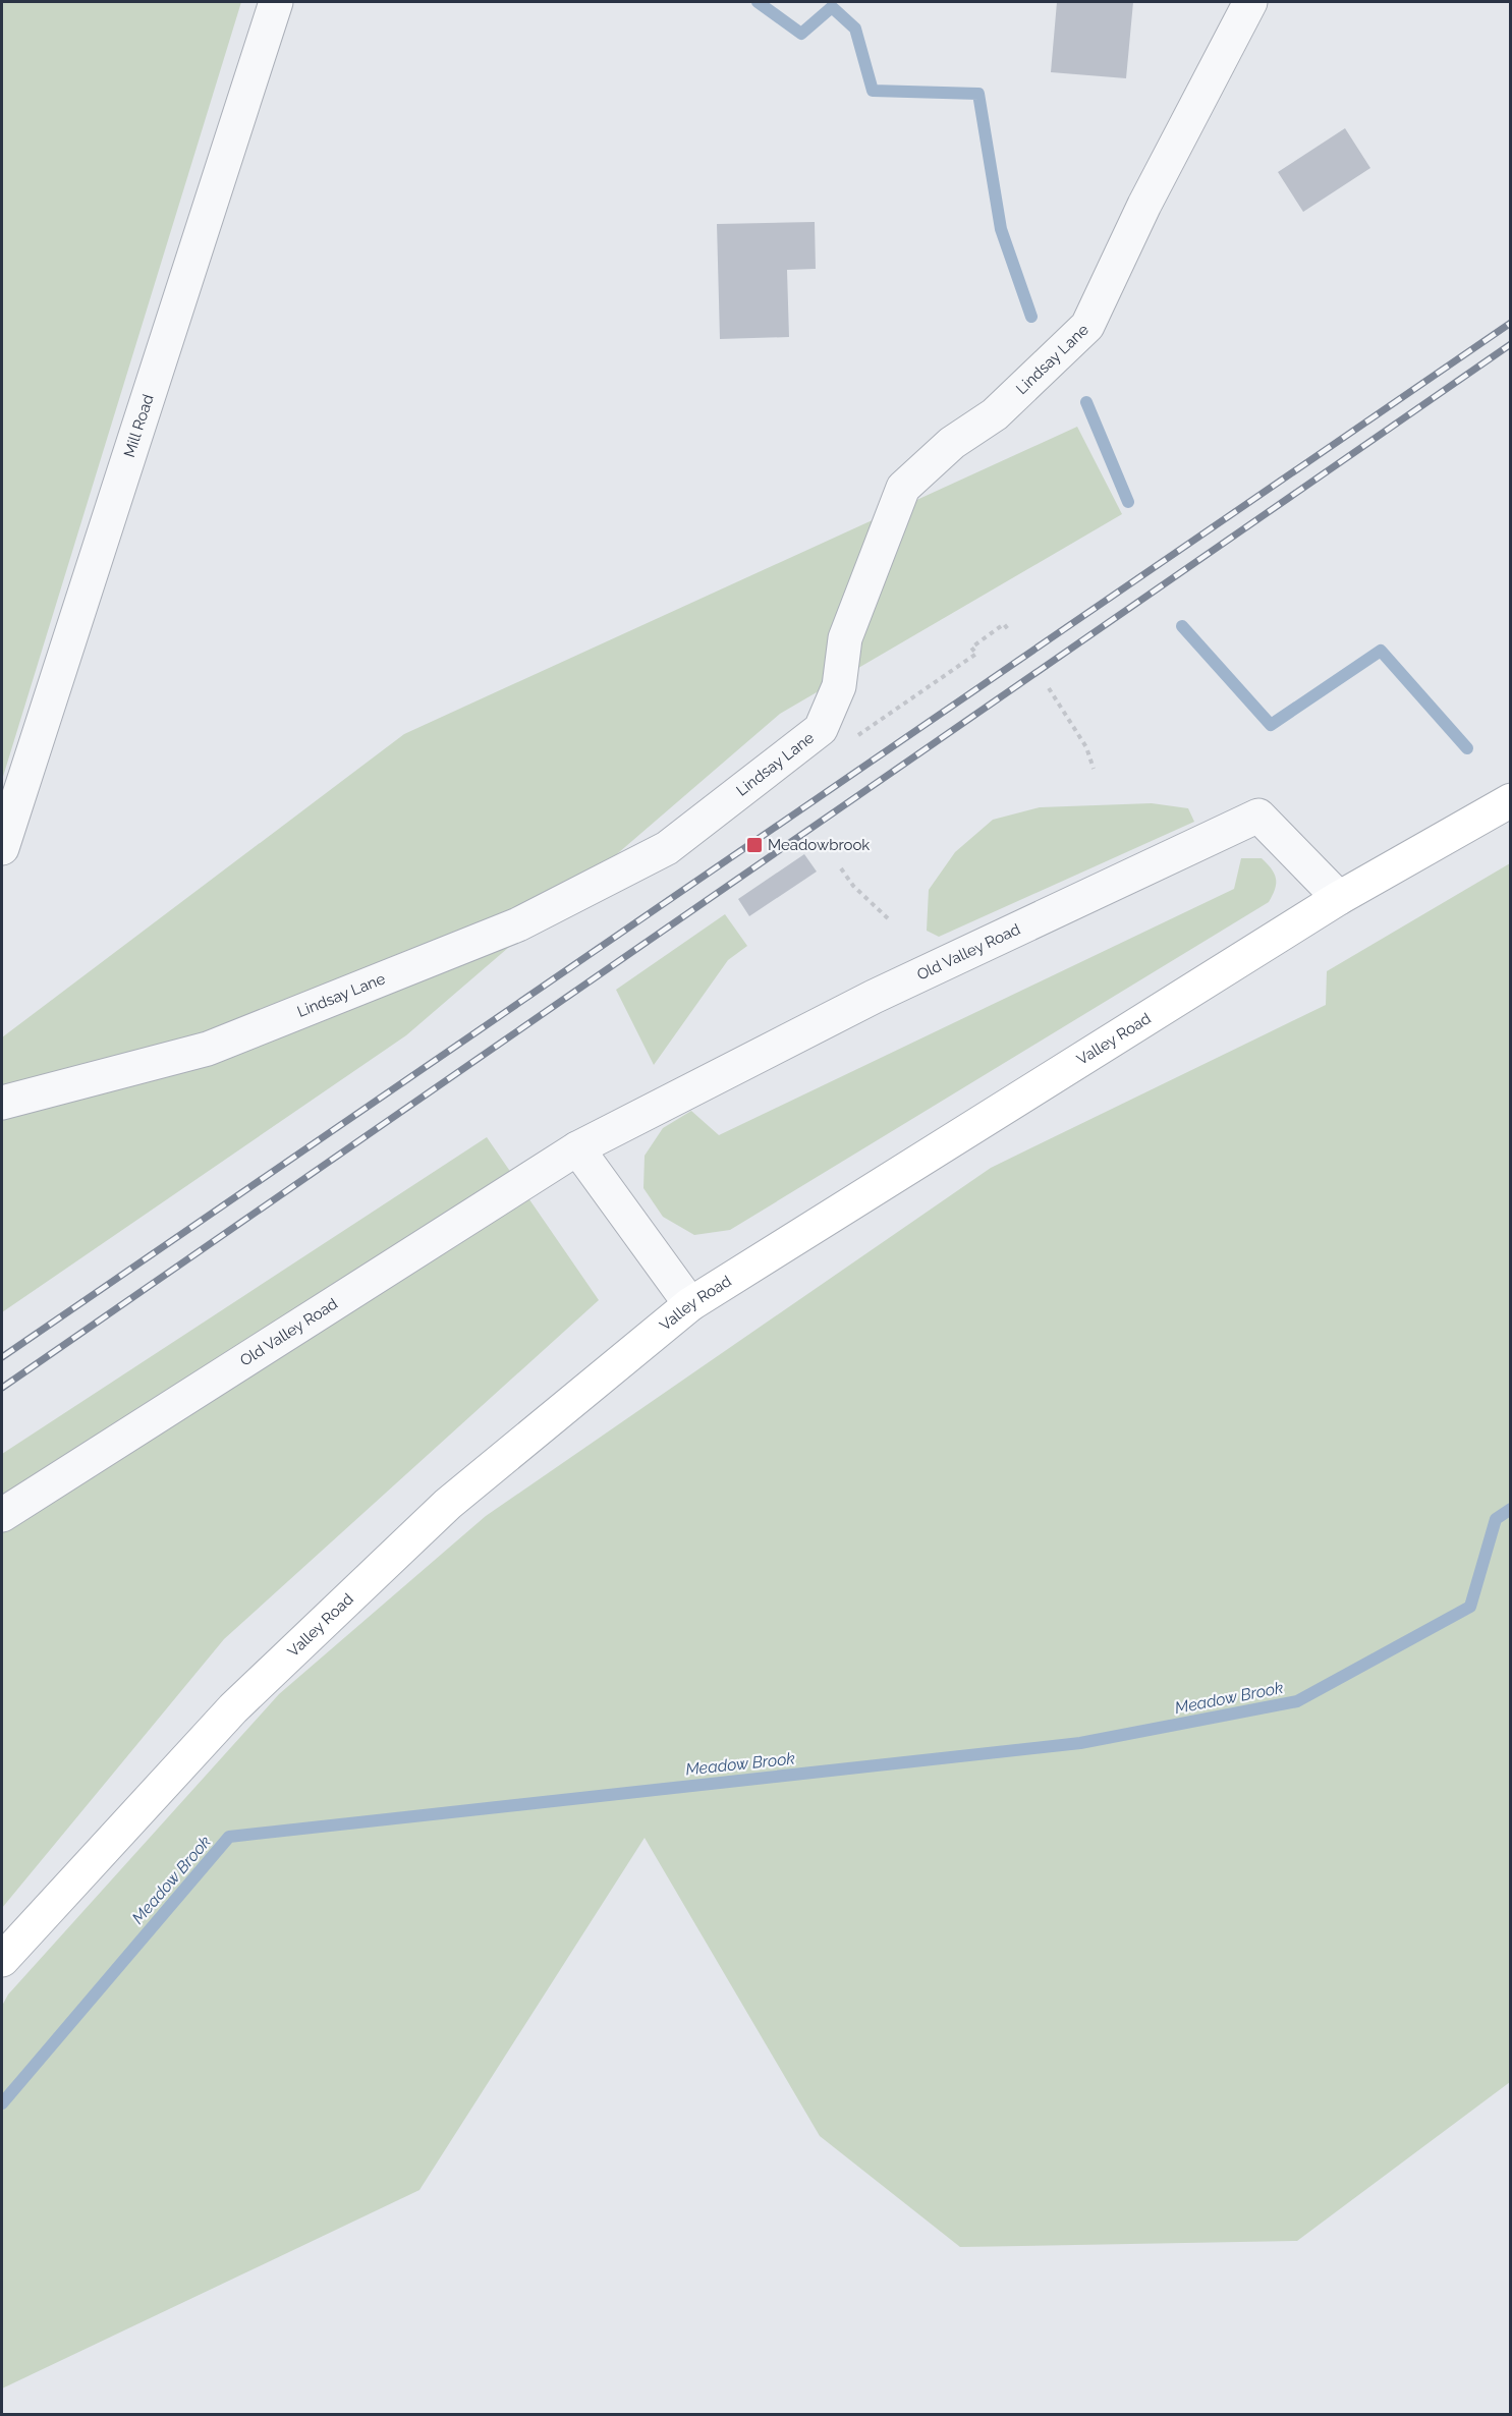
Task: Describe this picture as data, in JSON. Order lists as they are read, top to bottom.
{
  "streets": {
    "main road": ["Valley Road"],
    "street": ["Lindsay Lane", "Mill Road", "Old Valley Road"]
  },
  "crossings": [
    ["Old Valley Road", "Valley Road"]
  ],
  "water": ["Meadow Brook"],
  "places": {
    "transit": ["Meadowbrook"]
  }
}
